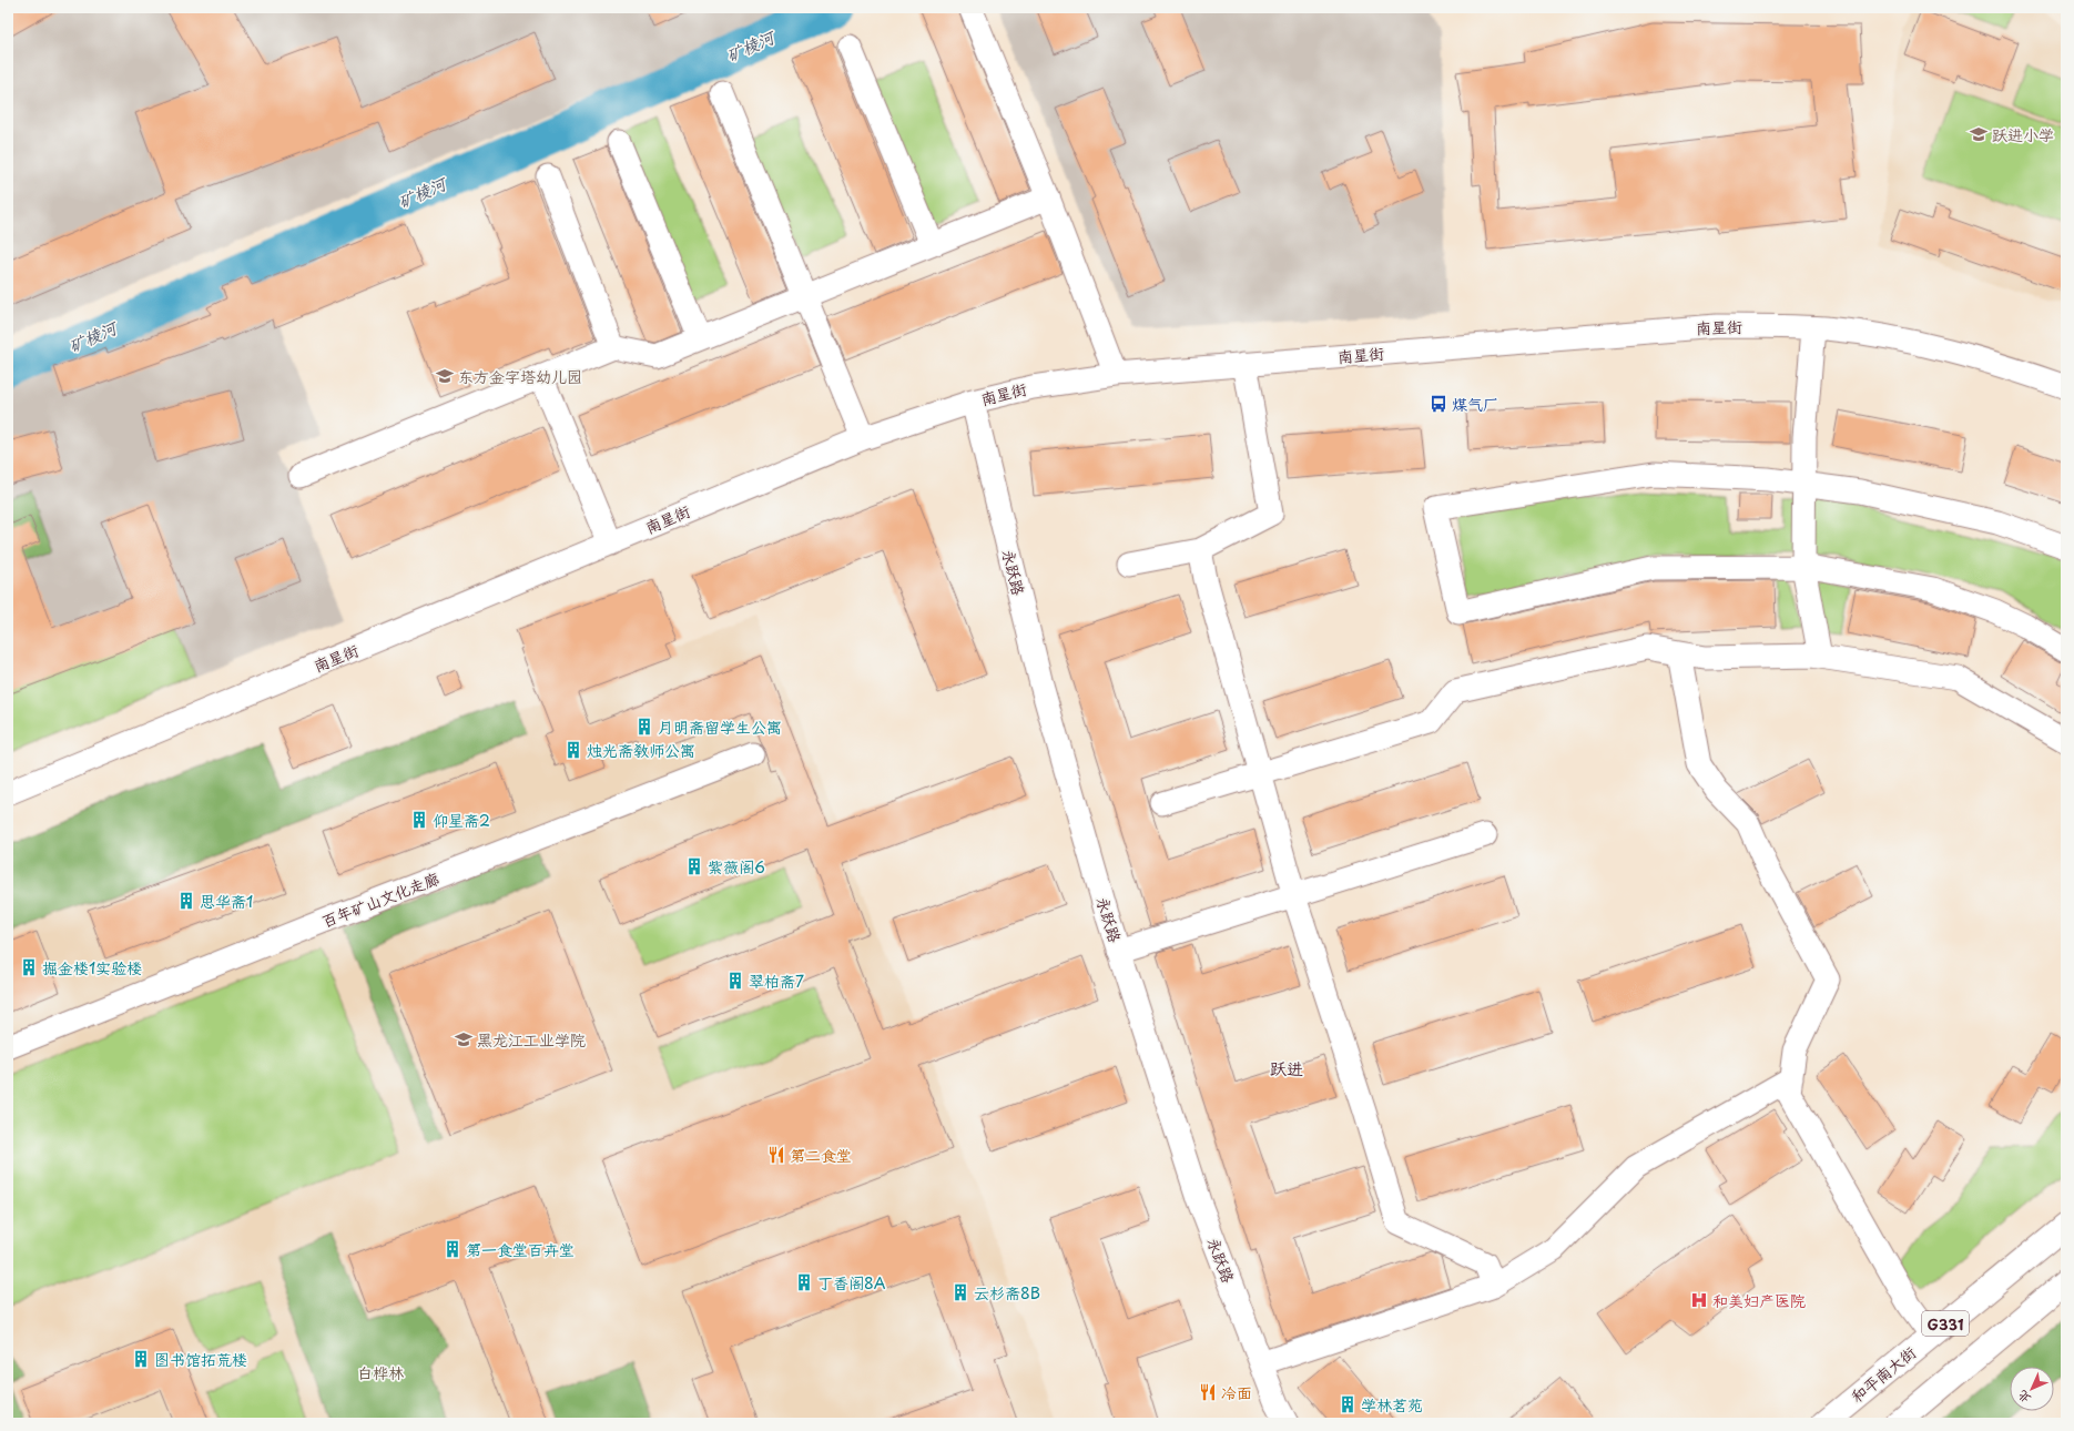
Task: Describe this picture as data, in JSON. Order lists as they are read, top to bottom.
{
  "streets": {
    "highway": ["G331", "和平南大街"],
    "street": ["南星街", "永跃路", "百年矿山文化走廊"]
  },
  "crossings": [
    ["南星街", "永跃路"]
  ],
  "districts": ["跃进"],
  "water": ["矿棱河"],
  "parks": ["白桦林"],
  "places": {
    "school or university": ["跃进小学", "东方金字塔幼儿园", "黑龙江工业学院"],
    "bus stop": ["煤气厂"],
    "building": [
      "月明斋留学生公寓",
      "烛光斋教师公寓",
      "仰星斋2",
      "紫薇阁6",
      "思华斋1",
      "掘金楼1实验楼",
      "翠柏斋7",
      "第一食堂百卉堂",
      "丁香阁8A",
      "云杉斋8B",
      "图书馆拓荒楼",
      "学林茗苑"
    ],
    "restaurant": ["第二食堂", "冷面"],
    "hospital": ["和美妇产医院"]
  },
  "north": "bottom left"
}
